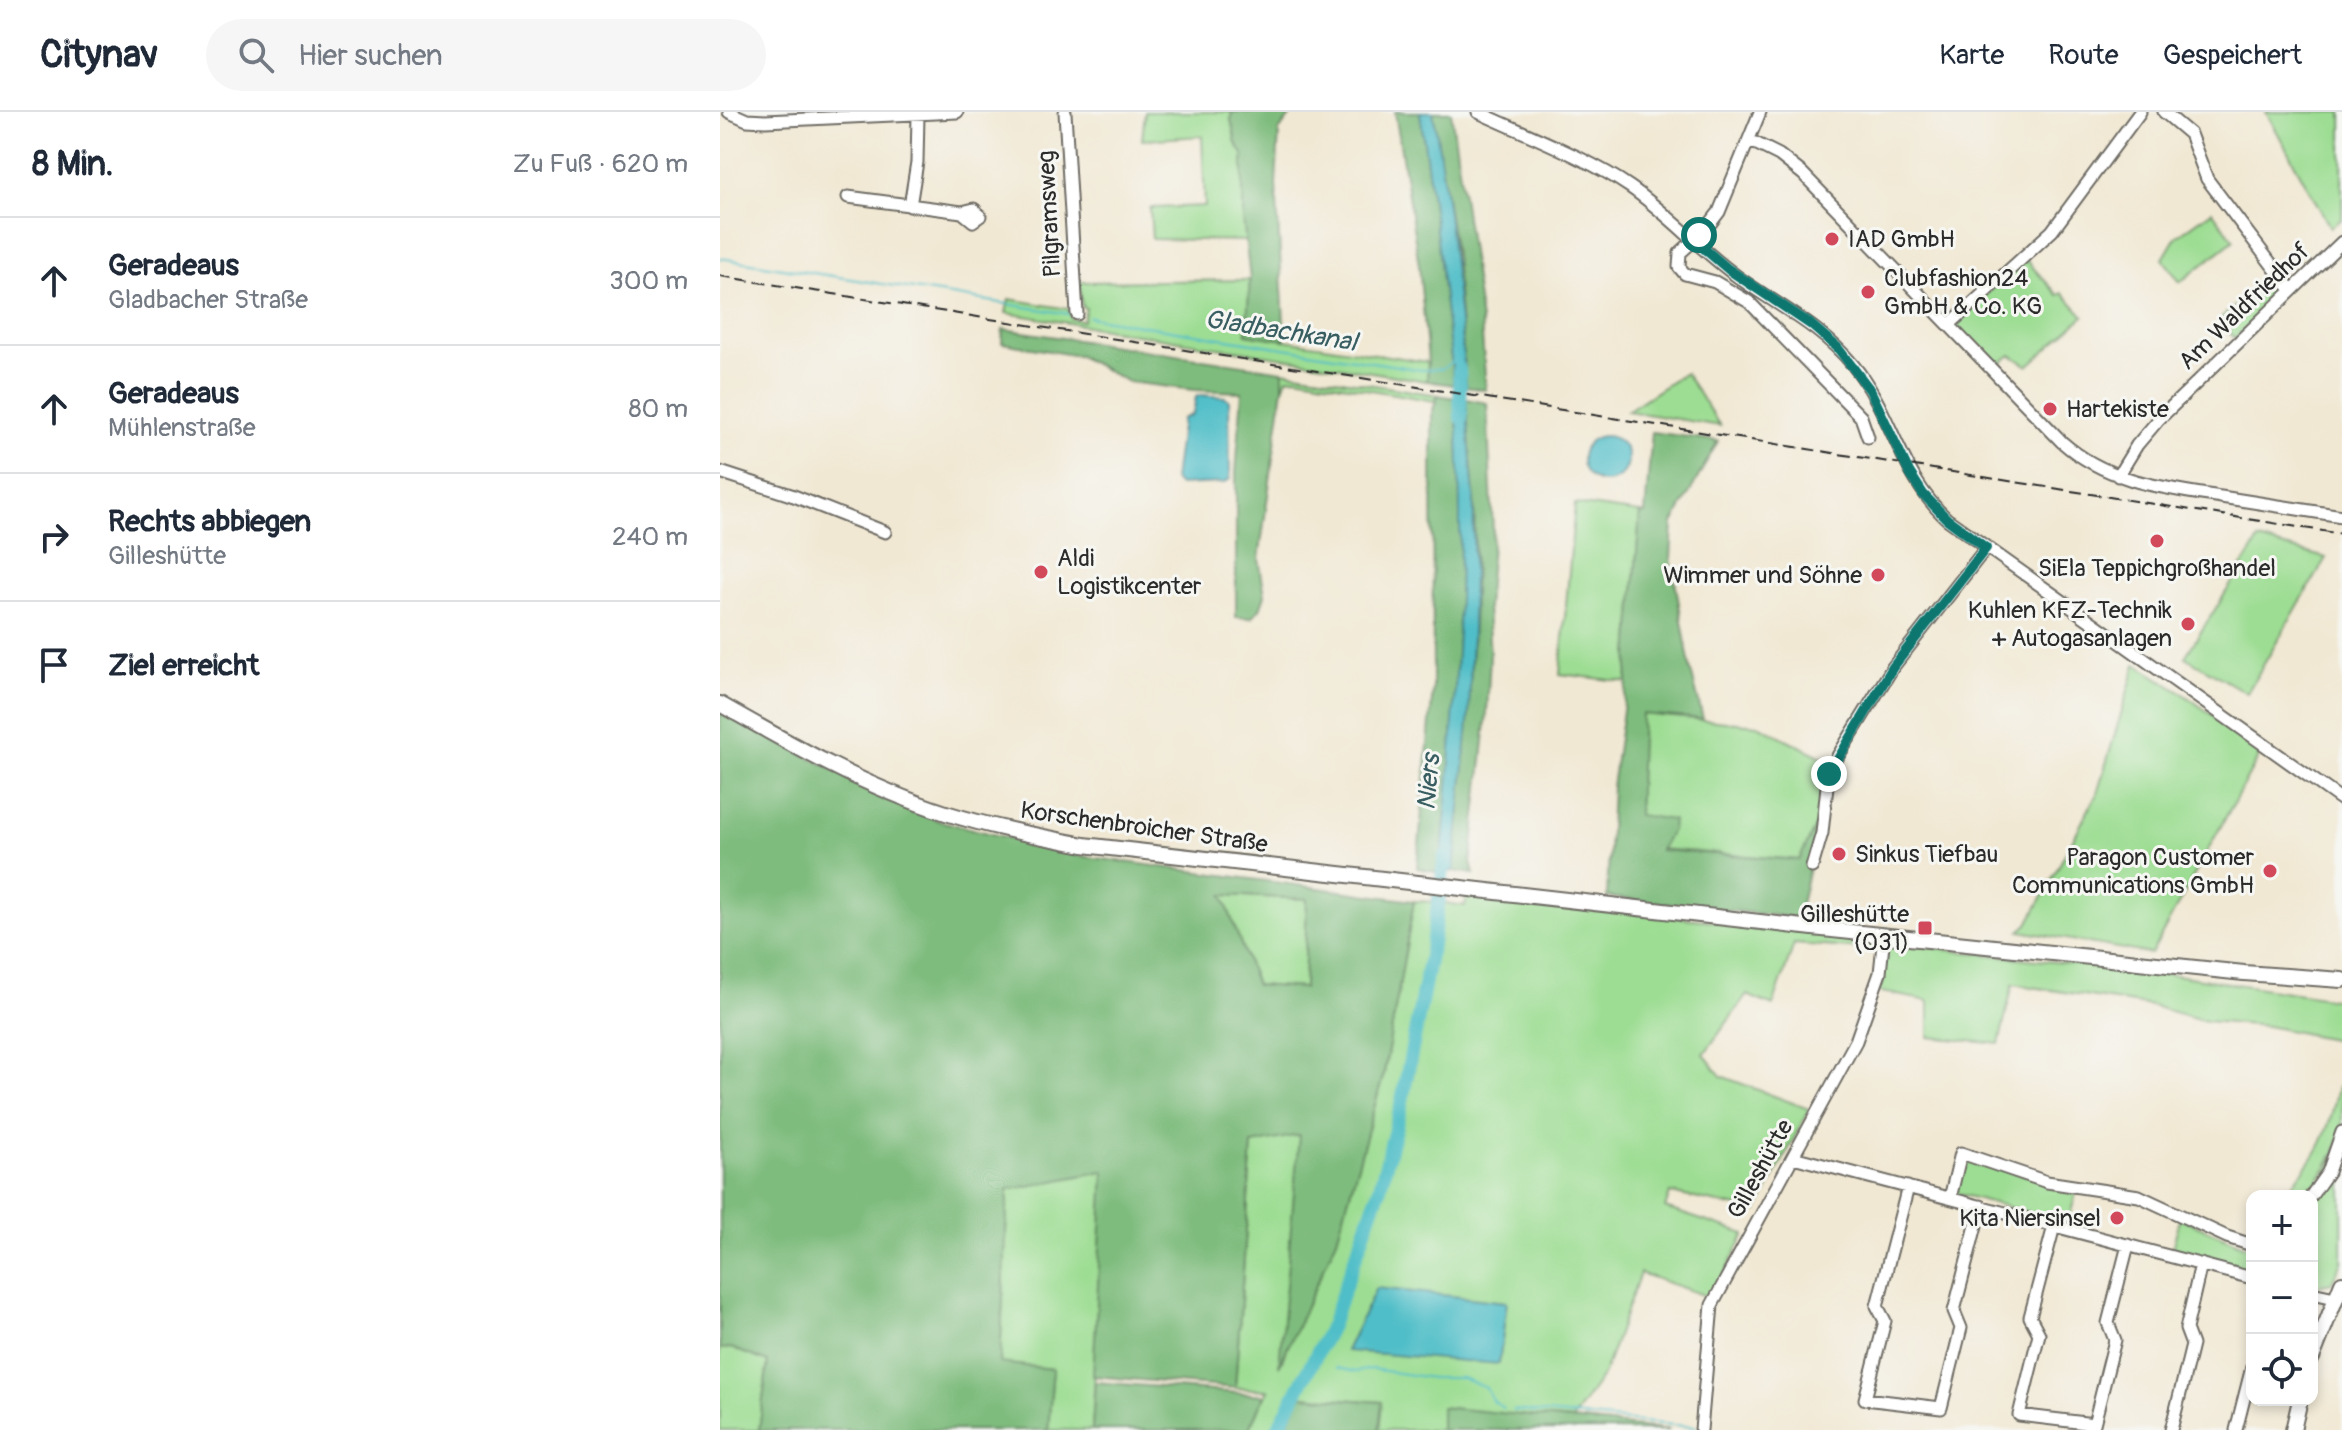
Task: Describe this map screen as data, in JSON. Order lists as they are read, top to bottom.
{
  "streets": {
    "main road": ["Korschenbroicher Straße"],
    "street": ["Pilgramsweg", "Am Waldfriedhof", "Gilleshütte"]
  },
  "crossings": [
    ["Korschenbroicher Straße", "Gilleshütte"]
  ],
  "water": ["Gladbachkanal", "Niers"],
  "places": {
    "other": [
      "IAD GmbH",
      "Clubfashion24 GmbH & Co. KG",
      "Hartekiste",
      "SiEla Teppichgroßhandel",
      "Aldi Logistikcenter",
      "Wimmer und Söhne",
      "Kuhlen KFZ-Technik + Autogasanlagen",
      "Sinkus Tiefbau",
      "Paragon Customer Communications GmbH",
      "Kita Niersinsel"
    ],
    "transit": ["Gilleshütte (031)"]
  },
  "page": {
    "header": "Citynav",
    "search": "Hier suchen",
    "nav": ["Karte", "Route", "Gespeichert"],
    "heading": ["8 Min.", "Zu Fuß · 620 m"],
    "list": [
      ["Geradeaus", "Gladbacher Straße", "300 m"],
      ["Geradeaus", "Mühlenstraße", "80 m"],
      ["Rechts abbiegen", "Gilleshütte", "240 m"],
      "Ziel erreicht"
    ],
    "map_buttons": ["+", "−"]
  }
}
